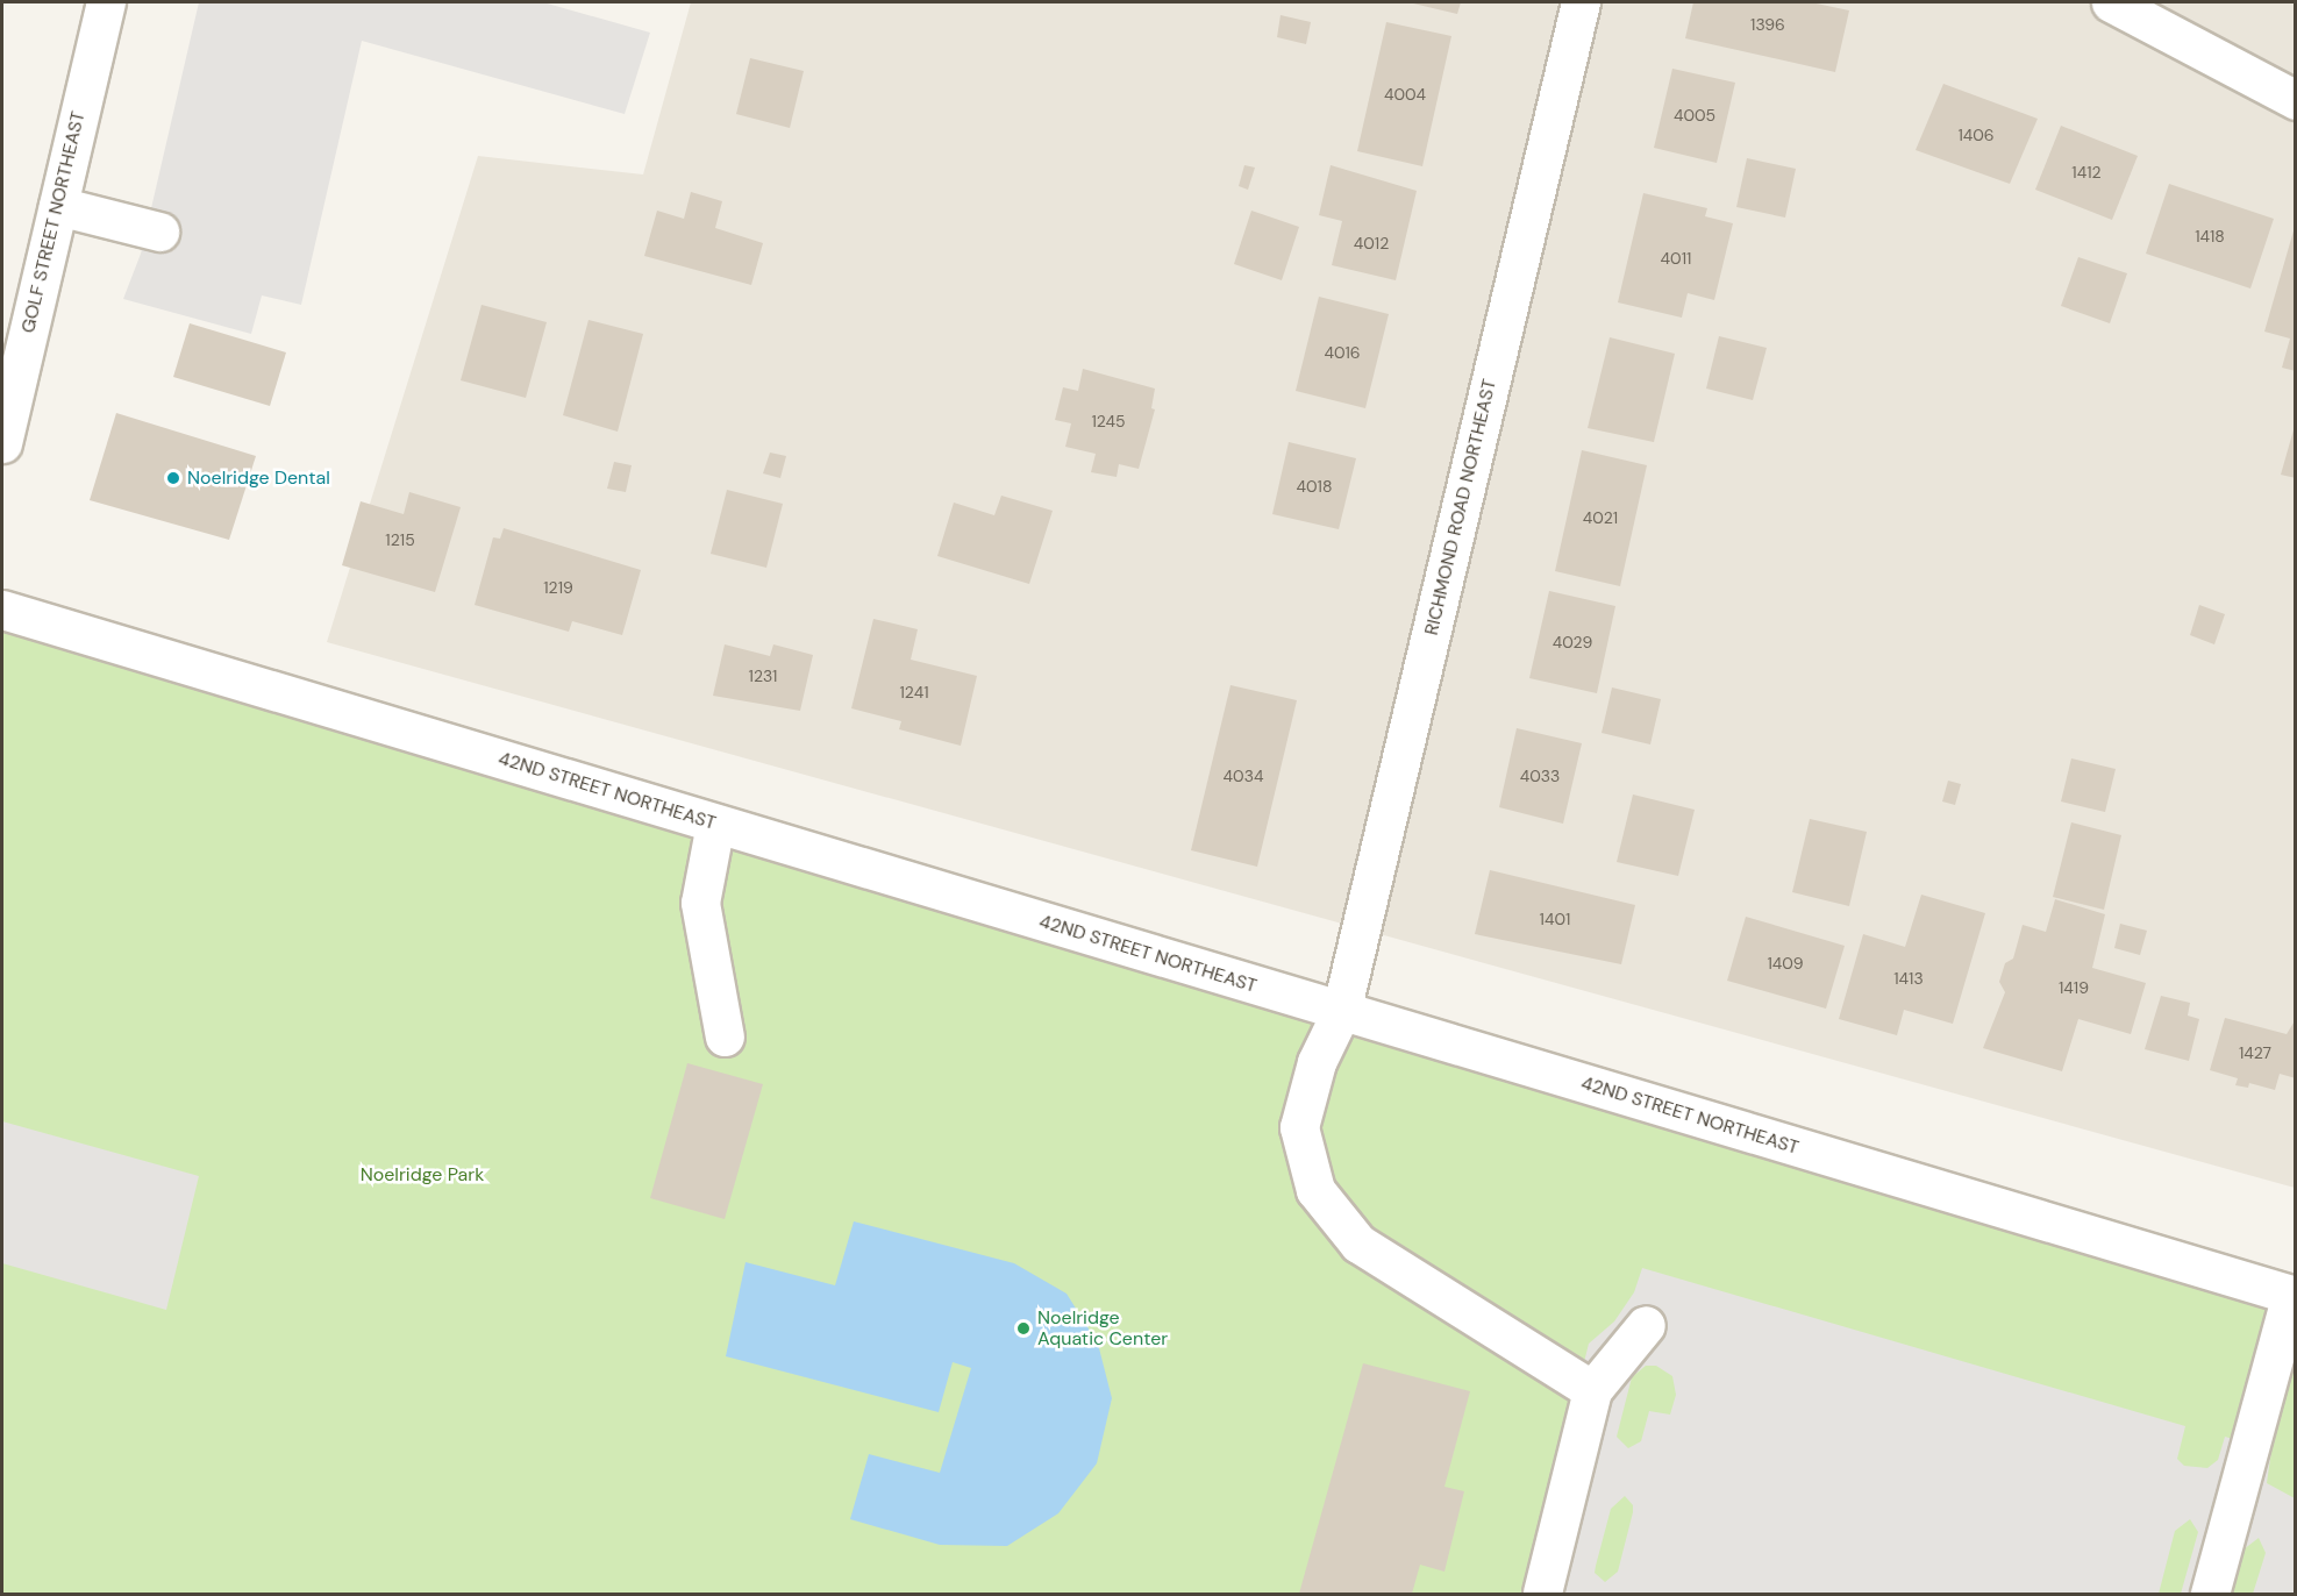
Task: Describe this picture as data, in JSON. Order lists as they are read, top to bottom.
{
  "streets": {
    "street": ["GOLF STREET NORTHEAST", "RICHMOND ROAD NORTHEAST", "42ND STREET NORTHEAST"]
  },
  "crossings": [
    ["RICHMOND ROAD NORTHEAST", "42ND STREET NORTHEAST"]
  ],
  "parks": ["Noelridge Park"],
  "places": ["Noelridge Dental", "Noelridge Aquatic Center"],
  "house_numbers": [
    "1396",
    "4004",
    "4005",
    "1406",
    "1412",
    "1418",
    "4012",
    "4011",
    "4016",
    "1245",
    "4018",
    "4021",
    "1215",
    "1219",
    "4029",
    "1231",
    "1241",
    "4034",
    "4033",
    "1401",
    "1409",
    "1413",
    "1419",
    "1427"
  ]
}
